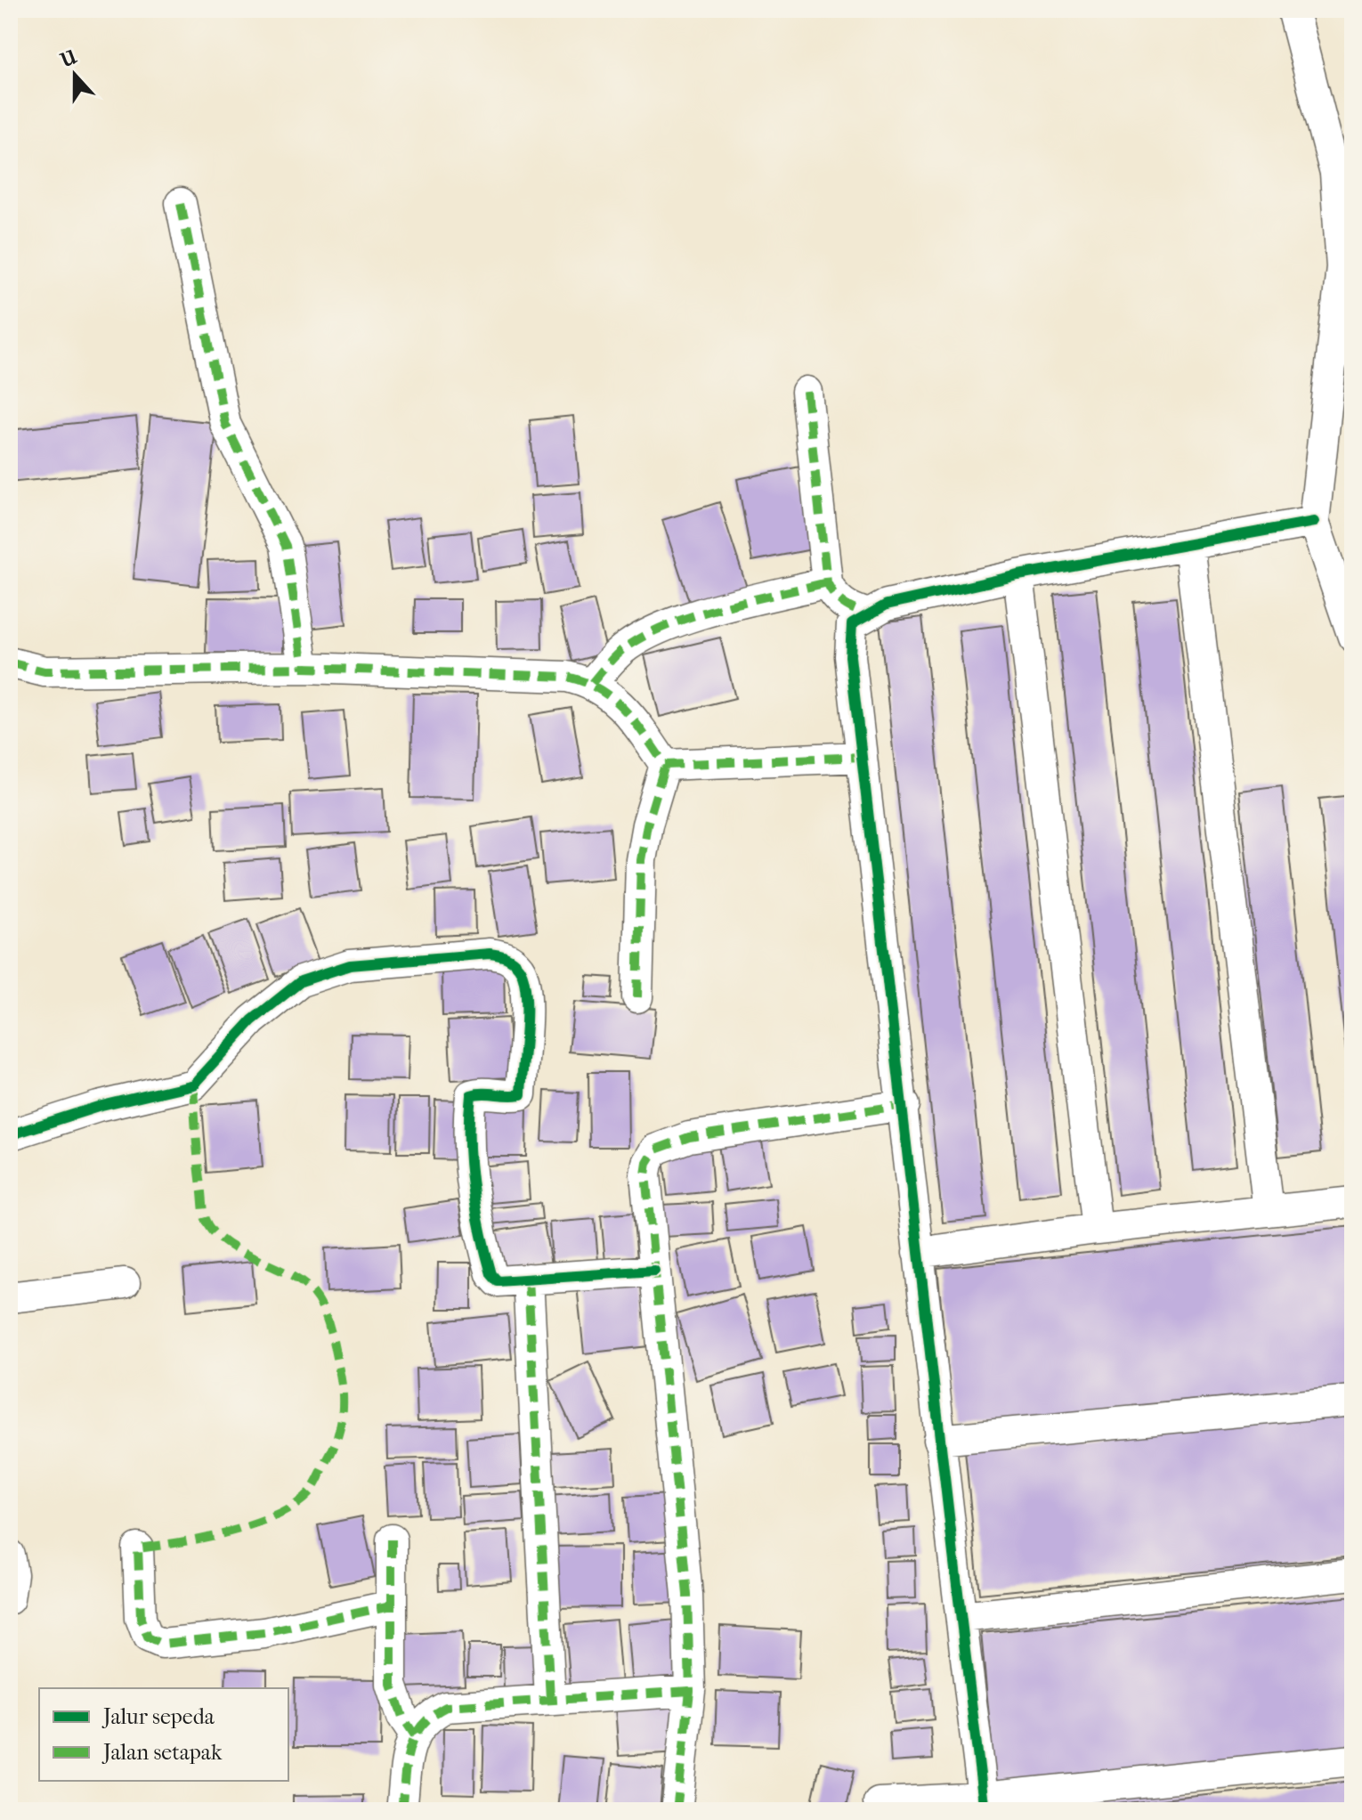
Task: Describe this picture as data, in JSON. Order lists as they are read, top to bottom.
{
  "legend": ["Jalur sepeda", "Jalan setapak"],
  "north": "top"
}
